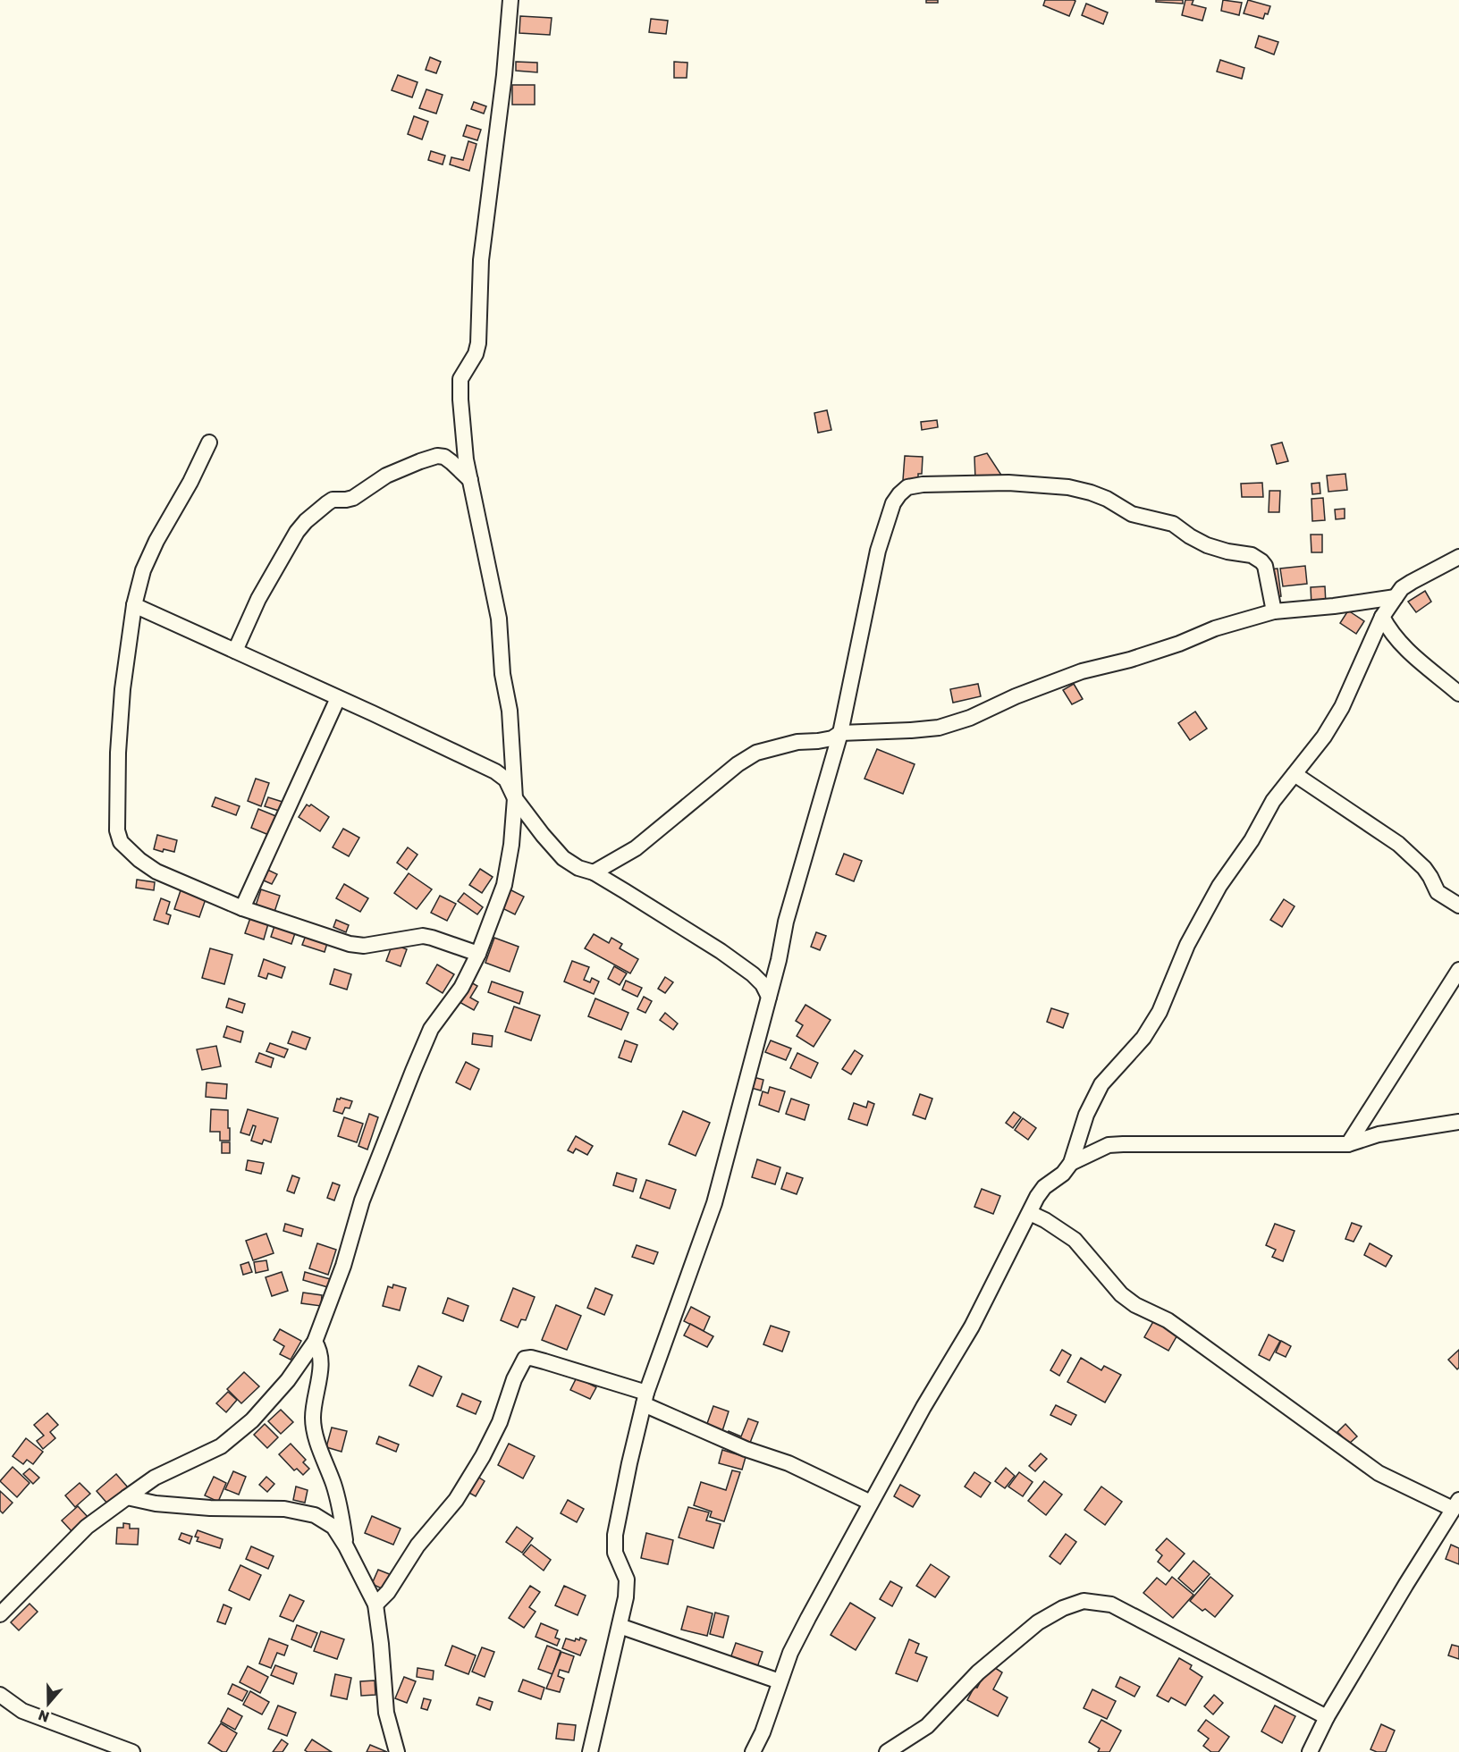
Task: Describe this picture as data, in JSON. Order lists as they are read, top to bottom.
{
  "north": "bottom"
}
